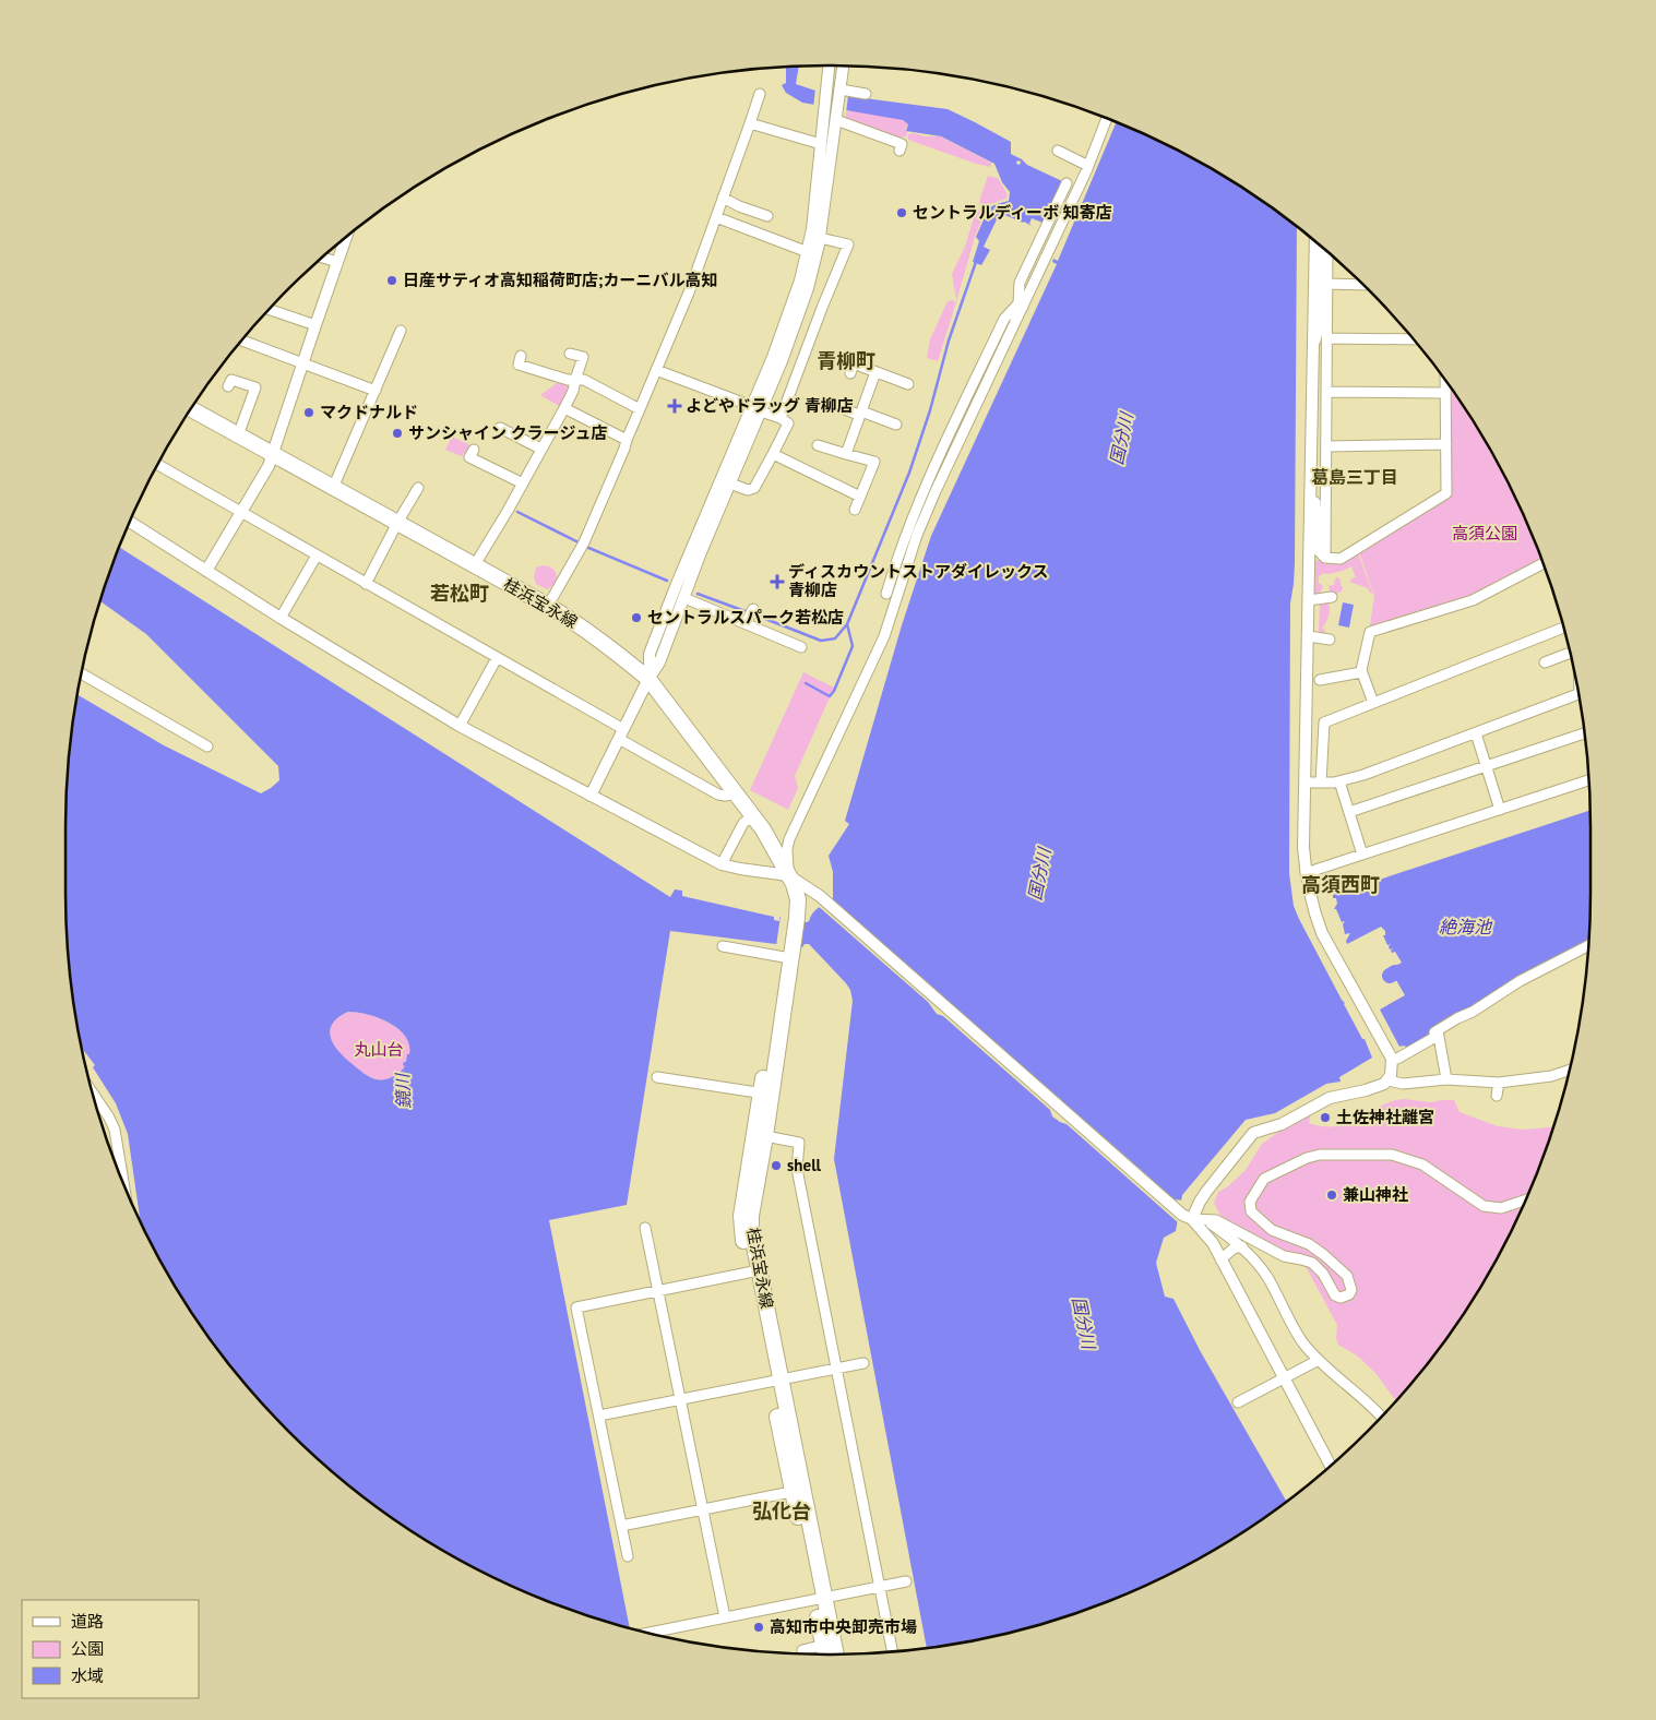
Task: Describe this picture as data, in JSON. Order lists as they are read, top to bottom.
{
  "streets": {
    "main road": ["桂浜宝永線"]
  },
  "districts": [
    "青柳町",
    "葛島三丁目",
    "若松町",
    "高須西町",
    "弘化台"
  ],
  "water": ["国分川", "絶海池", "鏡川"],
  "parks": ["高須公園", "丸山台"],
  "places": {
    "other": [
      "セントラルディーボ 知寄店",
      "日産サティオ高知稲荷町店;カーニバル高知",
      "マクドナルド",
      "サンシャイン クラージュ店",
      "セントラルスパーク若松店",
      "土佐神社離宮",
      "shell",
      "兼山神社",
      "高知市中央卸売市場"
    ],
    "health": ["よどやドラッグ 青柳店", "ディスカウントストアダイレックス 青柳店"]
  },
  "legend": ["道路", "公園", "水域"]
}
